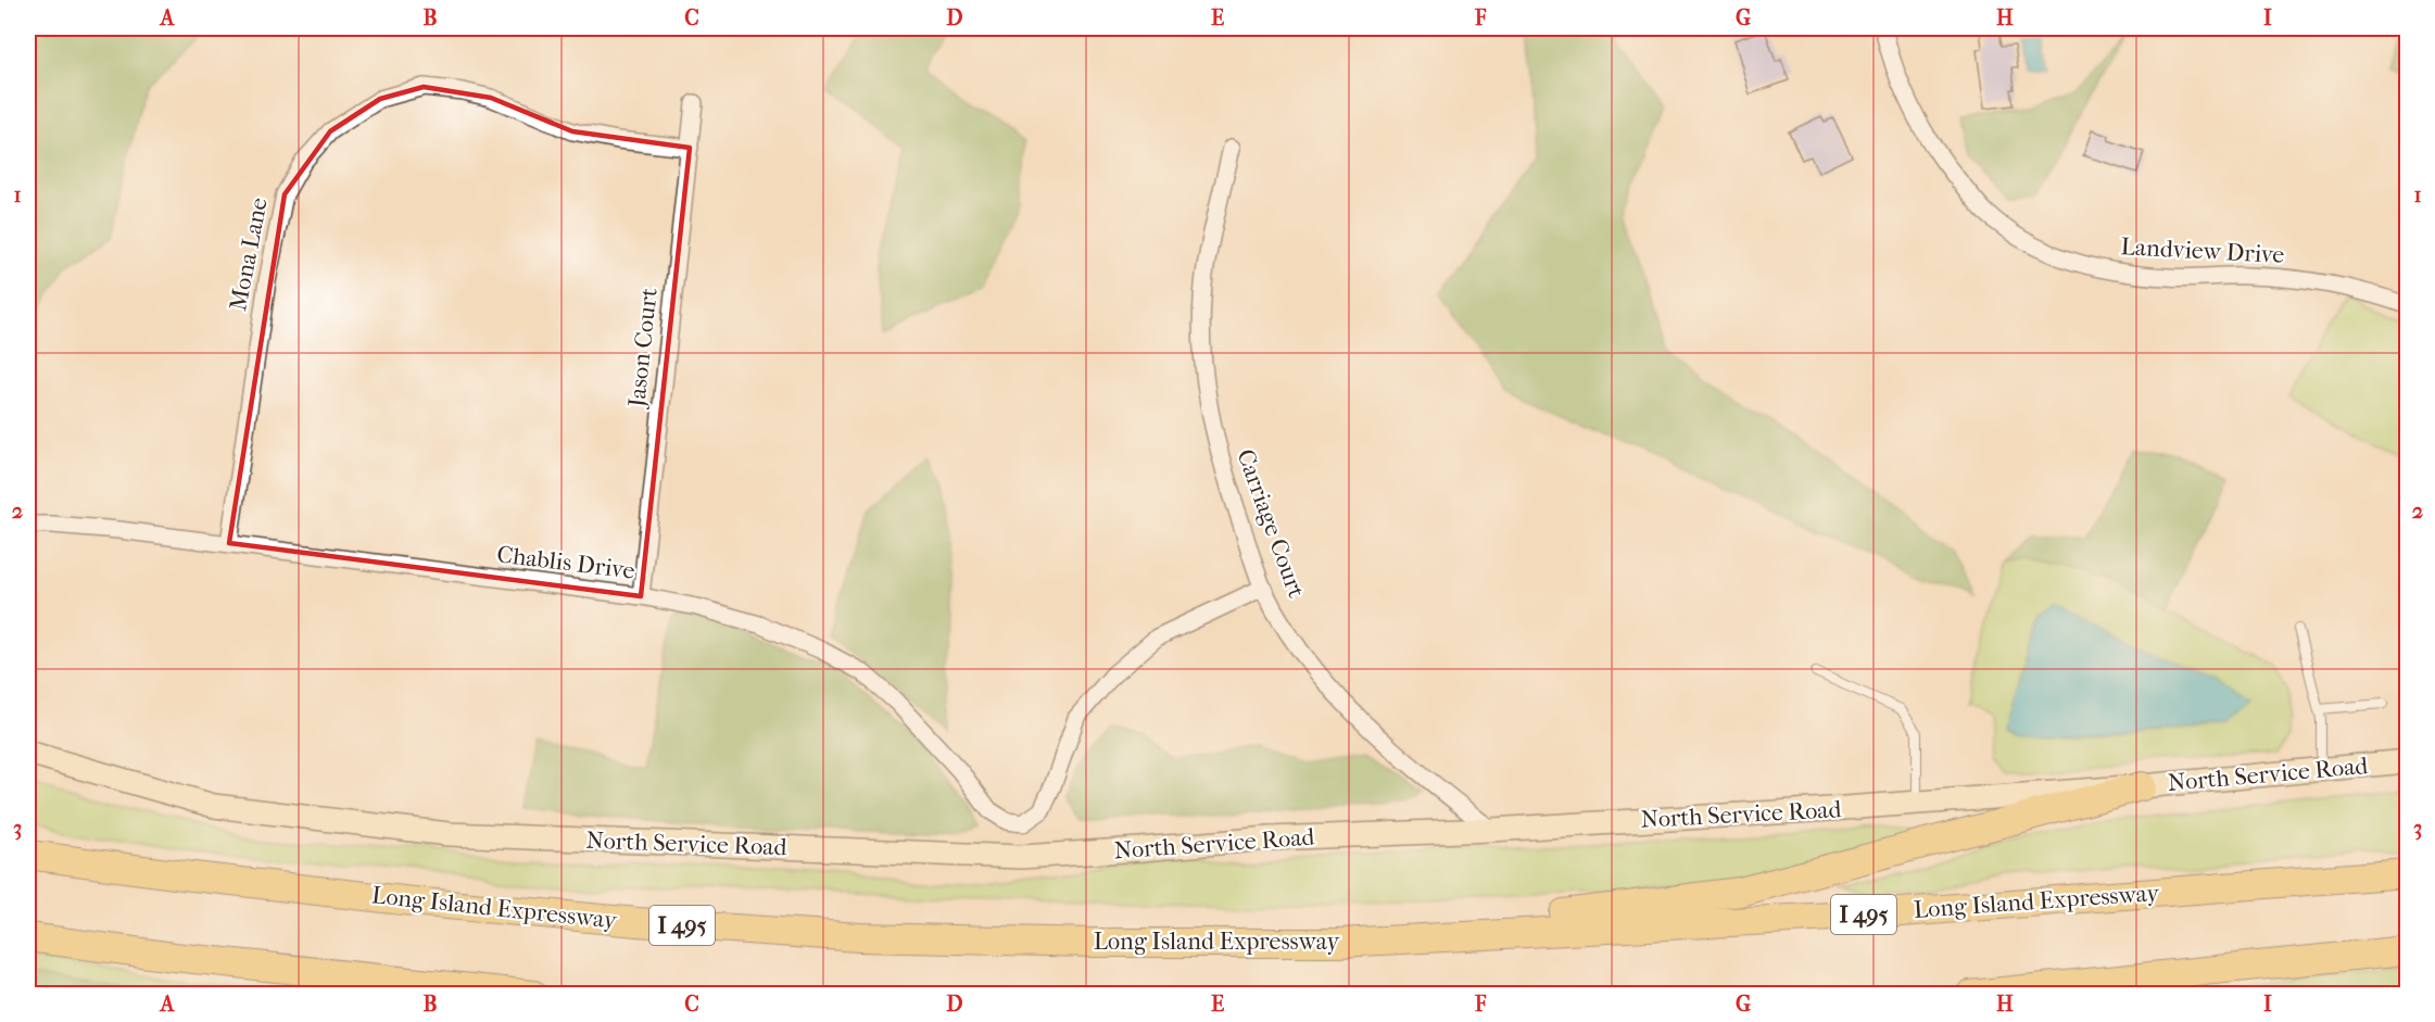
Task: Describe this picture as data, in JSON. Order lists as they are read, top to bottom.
{
  "streets": {
    "highway": ["Long Island Expressway", "I 495"],
    "main road": ["North Service Road"],
    "street": [
      "Landview Drive",
      "Mona Lane",
      "Jason Court",
      "Carriage Court",
      "Chablis Drive"
    ]
  },
  "crossings": [
    ["Mona Lane", "Jason Court"],
    ["Mona Lane", "Chablis Drive"],
    ["Jason Court", "Chablis Drive"],
    ["Carriage Court", "Chablis Drive"],
    ["Carriage Court", "North Service Road"]
  ],
  "grid": {
    "columns": [
      "A",
      "B",
      "C",
      "D",
      "E",
      "F",
      "G",
      "H",
      "I"
    ],
    "rows": ["1", "2", "3"]
  }
}
